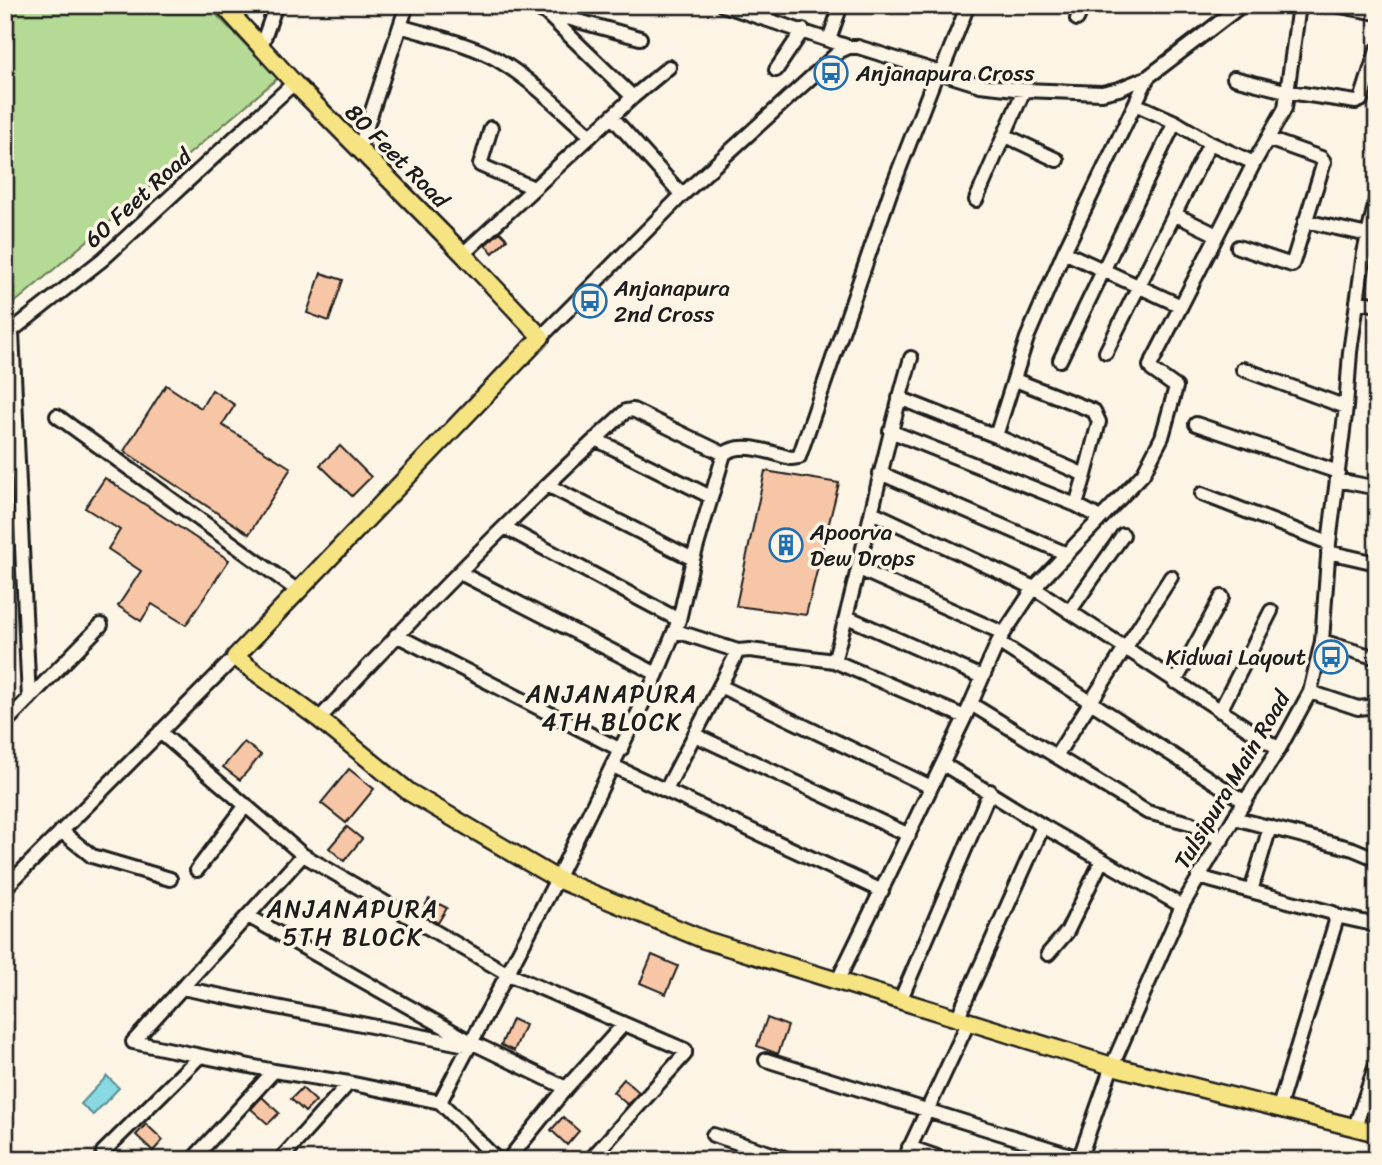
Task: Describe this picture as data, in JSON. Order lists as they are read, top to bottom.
{
  "streets": {
    "main road": ["80 Feet Road"],
    "street": ["60 Feet Road", "Tulsipura Main Road"]
  },
  "crossings": [
    ["80 Feet Road", "60 Feet Road"]
  ],
  "districts": ["ANJANAPURA 4TH BLOCK", "ANJANAPURA 5TH BLOCK"],
  "places": {
    "bus stop": ["Anjanapura Cross", "Anjanapura 2nd Cross", "Kidwai Layout"],
    "building": ["Apoorva Dew Drops"]
  }
}
